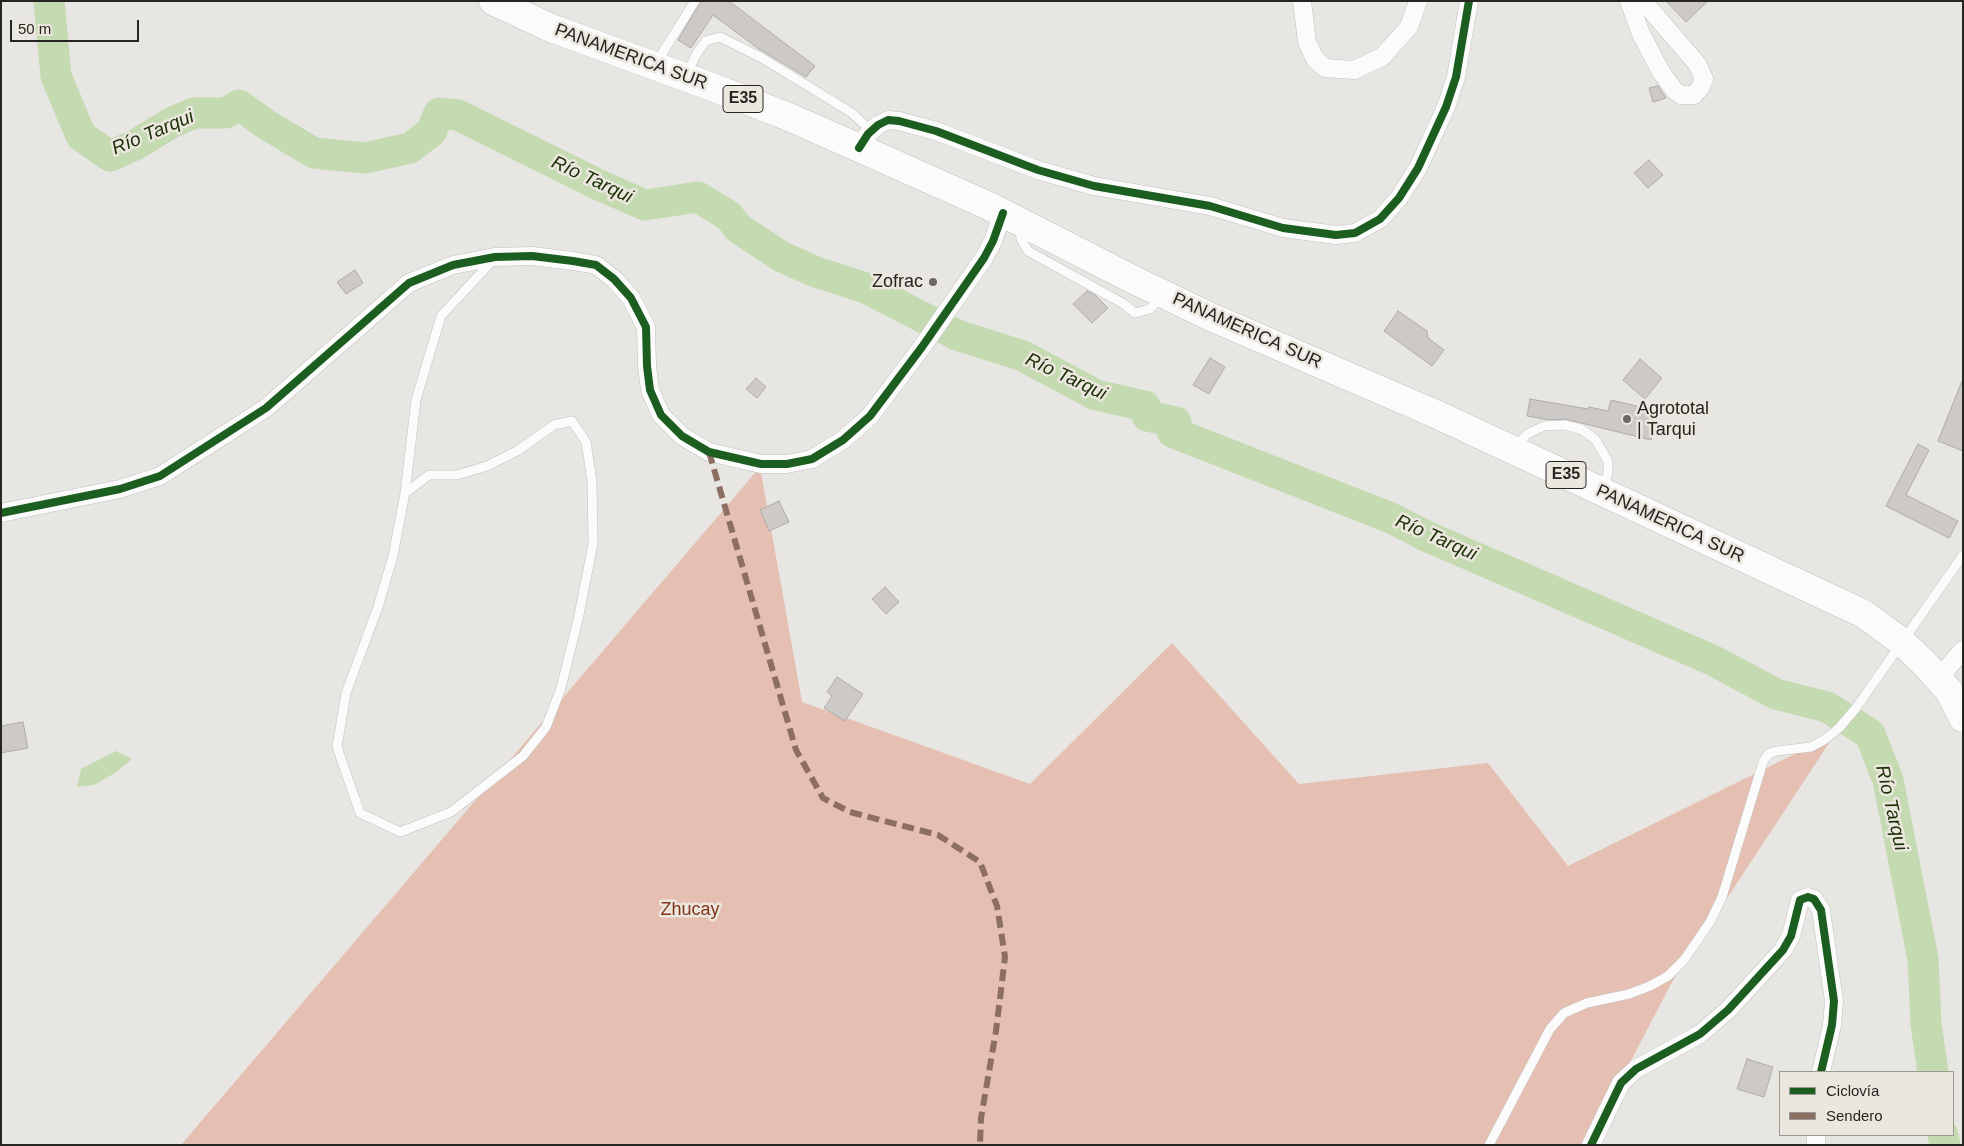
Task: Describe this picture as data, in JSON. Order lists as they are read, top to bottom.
{
  "streets": {
    "highway": ["PANAMERICA SUR", "E35"]
  },
  "water": ["Río Tarqui"],
  "parks": ["Zhucay"],
  "places": ["Zofrac", "Agrototal | Tarqui"],
  "legend": ["Ciclovía", "Sendero"],
  "scale_bar": "50 m"
}
